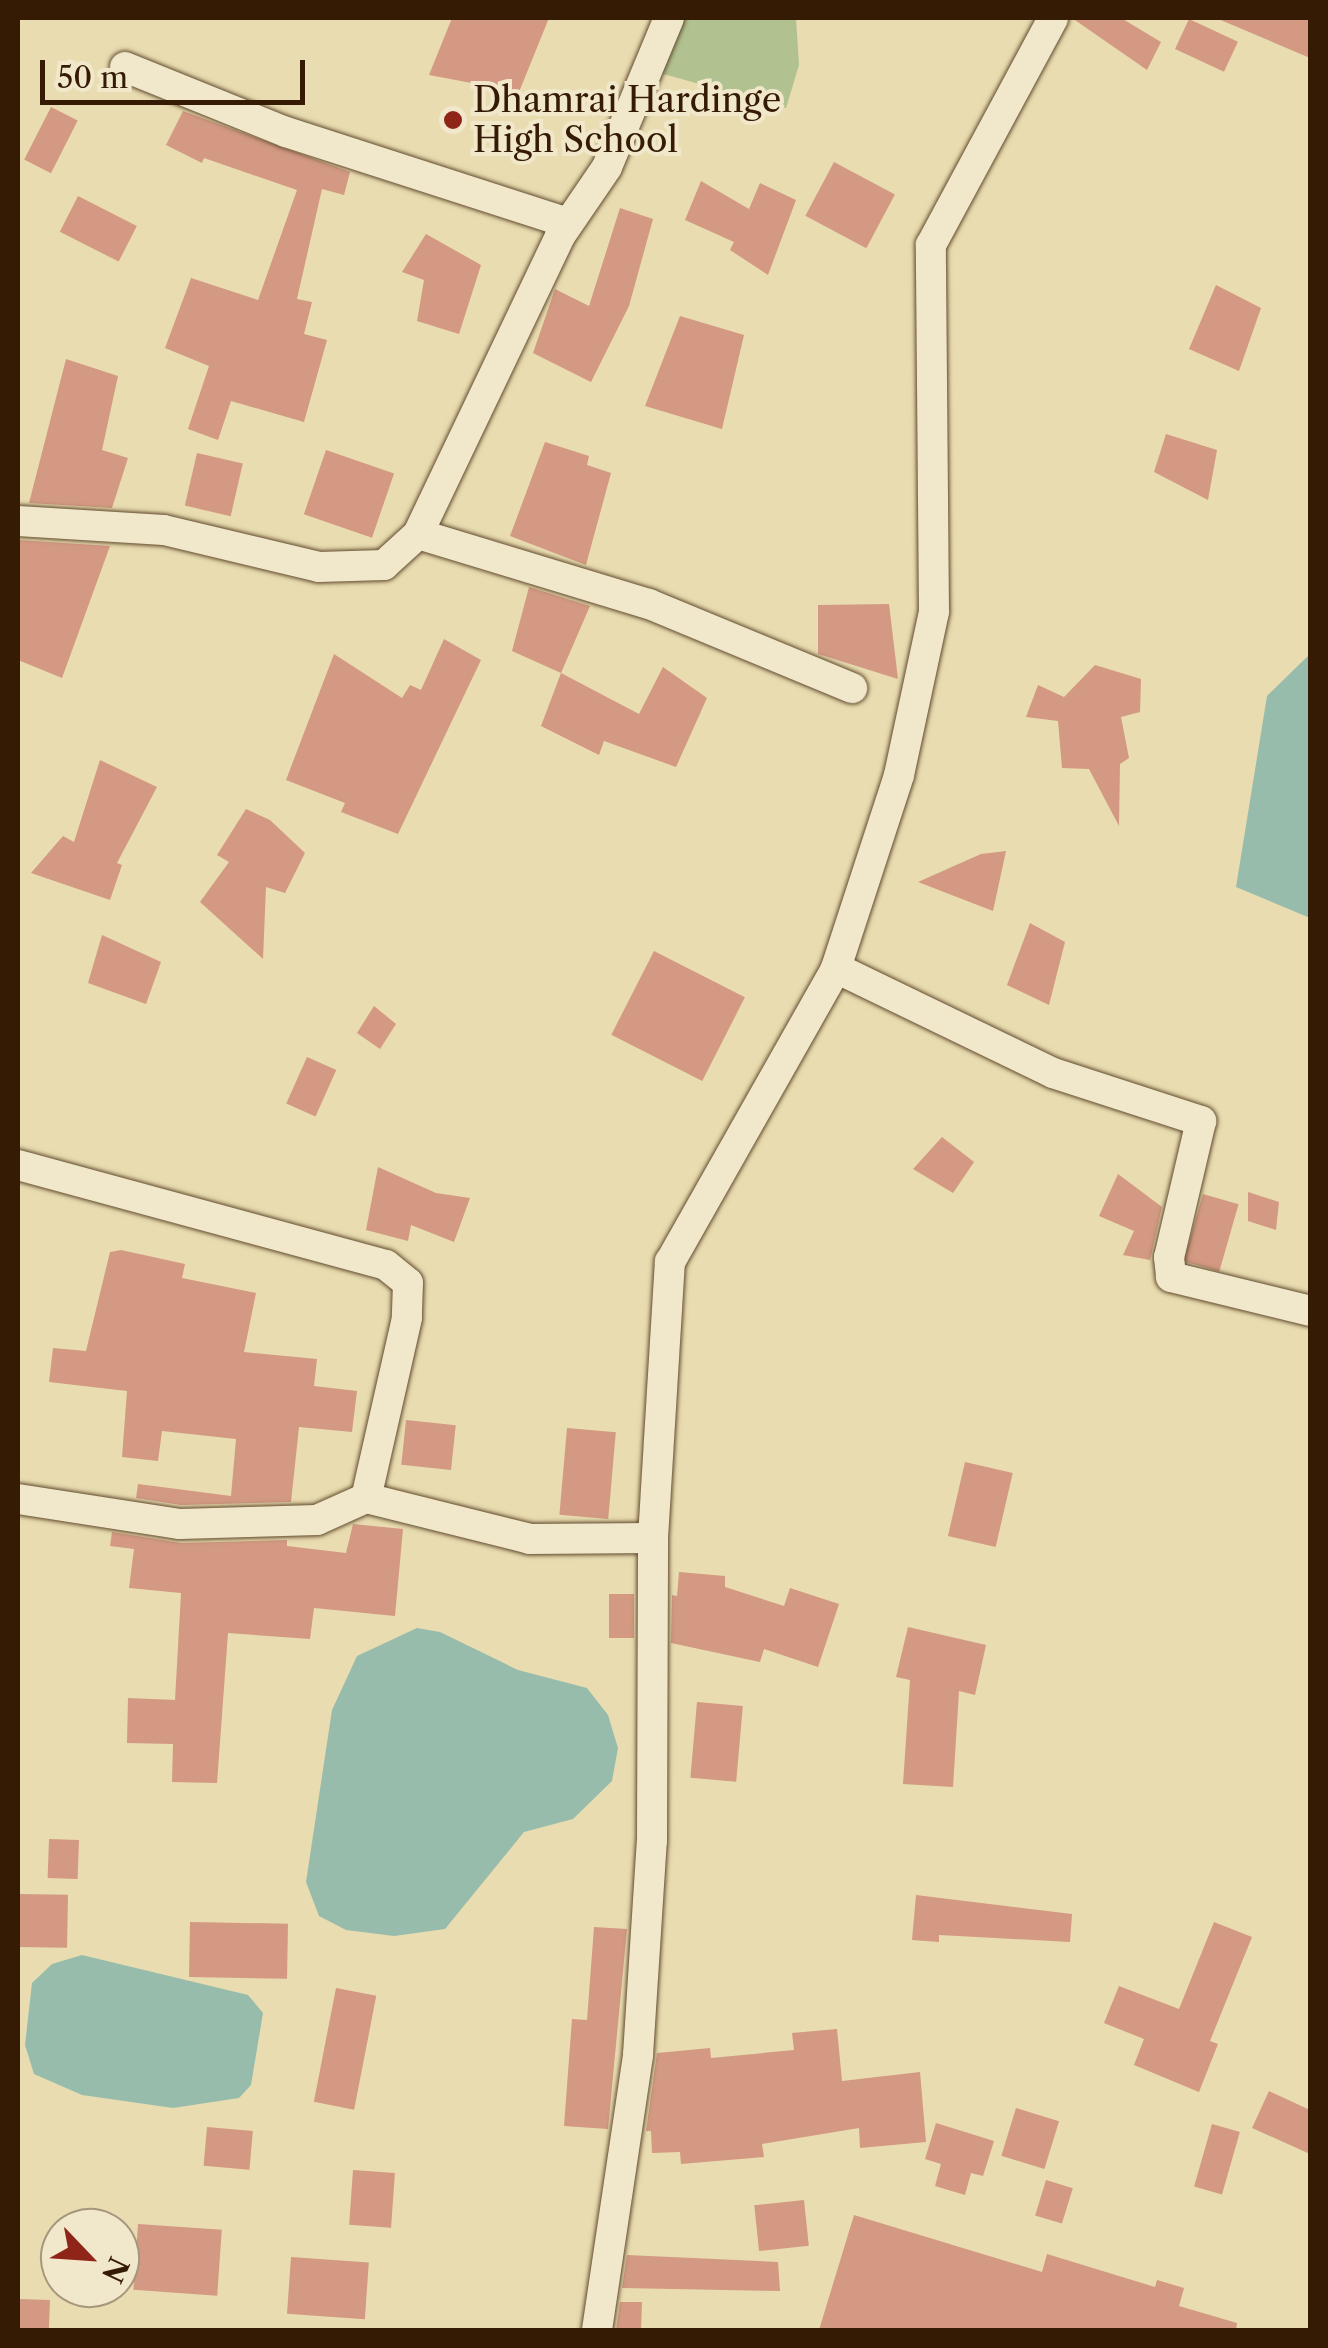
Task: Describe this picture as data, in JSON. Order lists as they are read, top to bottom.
{
  "places": ["Dhamrai Hardinge High School"],
  "scale_bar": "50 m",
  "north": "bottom right"
}
